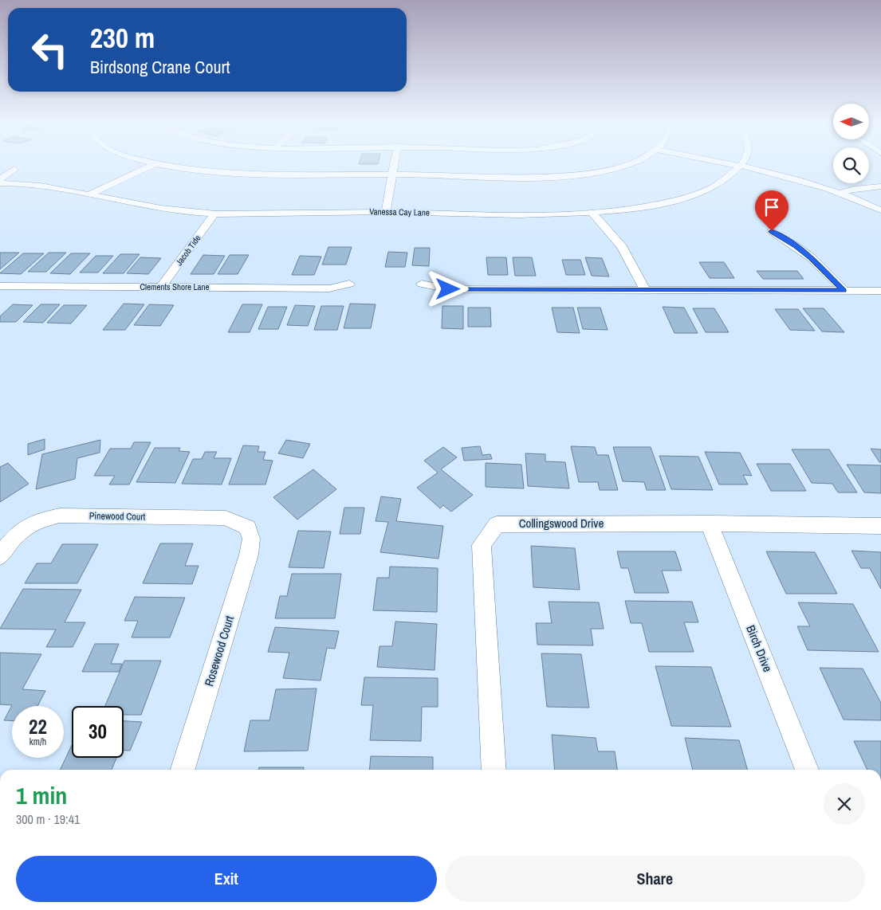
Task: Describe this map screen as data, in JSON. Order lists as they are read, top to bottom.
{
  "streets": {
    "street": [
      "Vanessa Cay Lane",
      "Jacob Tide",
      "Clements Shore Lane",
      "Pinewood Court",
      "Collingswood Drive",
      "Birch Drive",
      "Rosewood Court"
    ]
  },
  "crossings": [
    ["Vanessa Cay Lane", "Jacob Tide"],
    ["Jacob Tide", "Clements Shore Lane"],
    ["Pinewood Court", "Rosewood Court"],
    ["Collingswood Drive", "Birch Drive"]
  ],
  "north": "left",
  "page": {
    "turn": ["230 m", "Birdsong Crane Court"],
    "speed": "22 km/h",
    "limit": "30",
    "heading": ["1 min", "300 m · 19:41"],
    "buttons": ["Exit", "Share"]
  }
}
